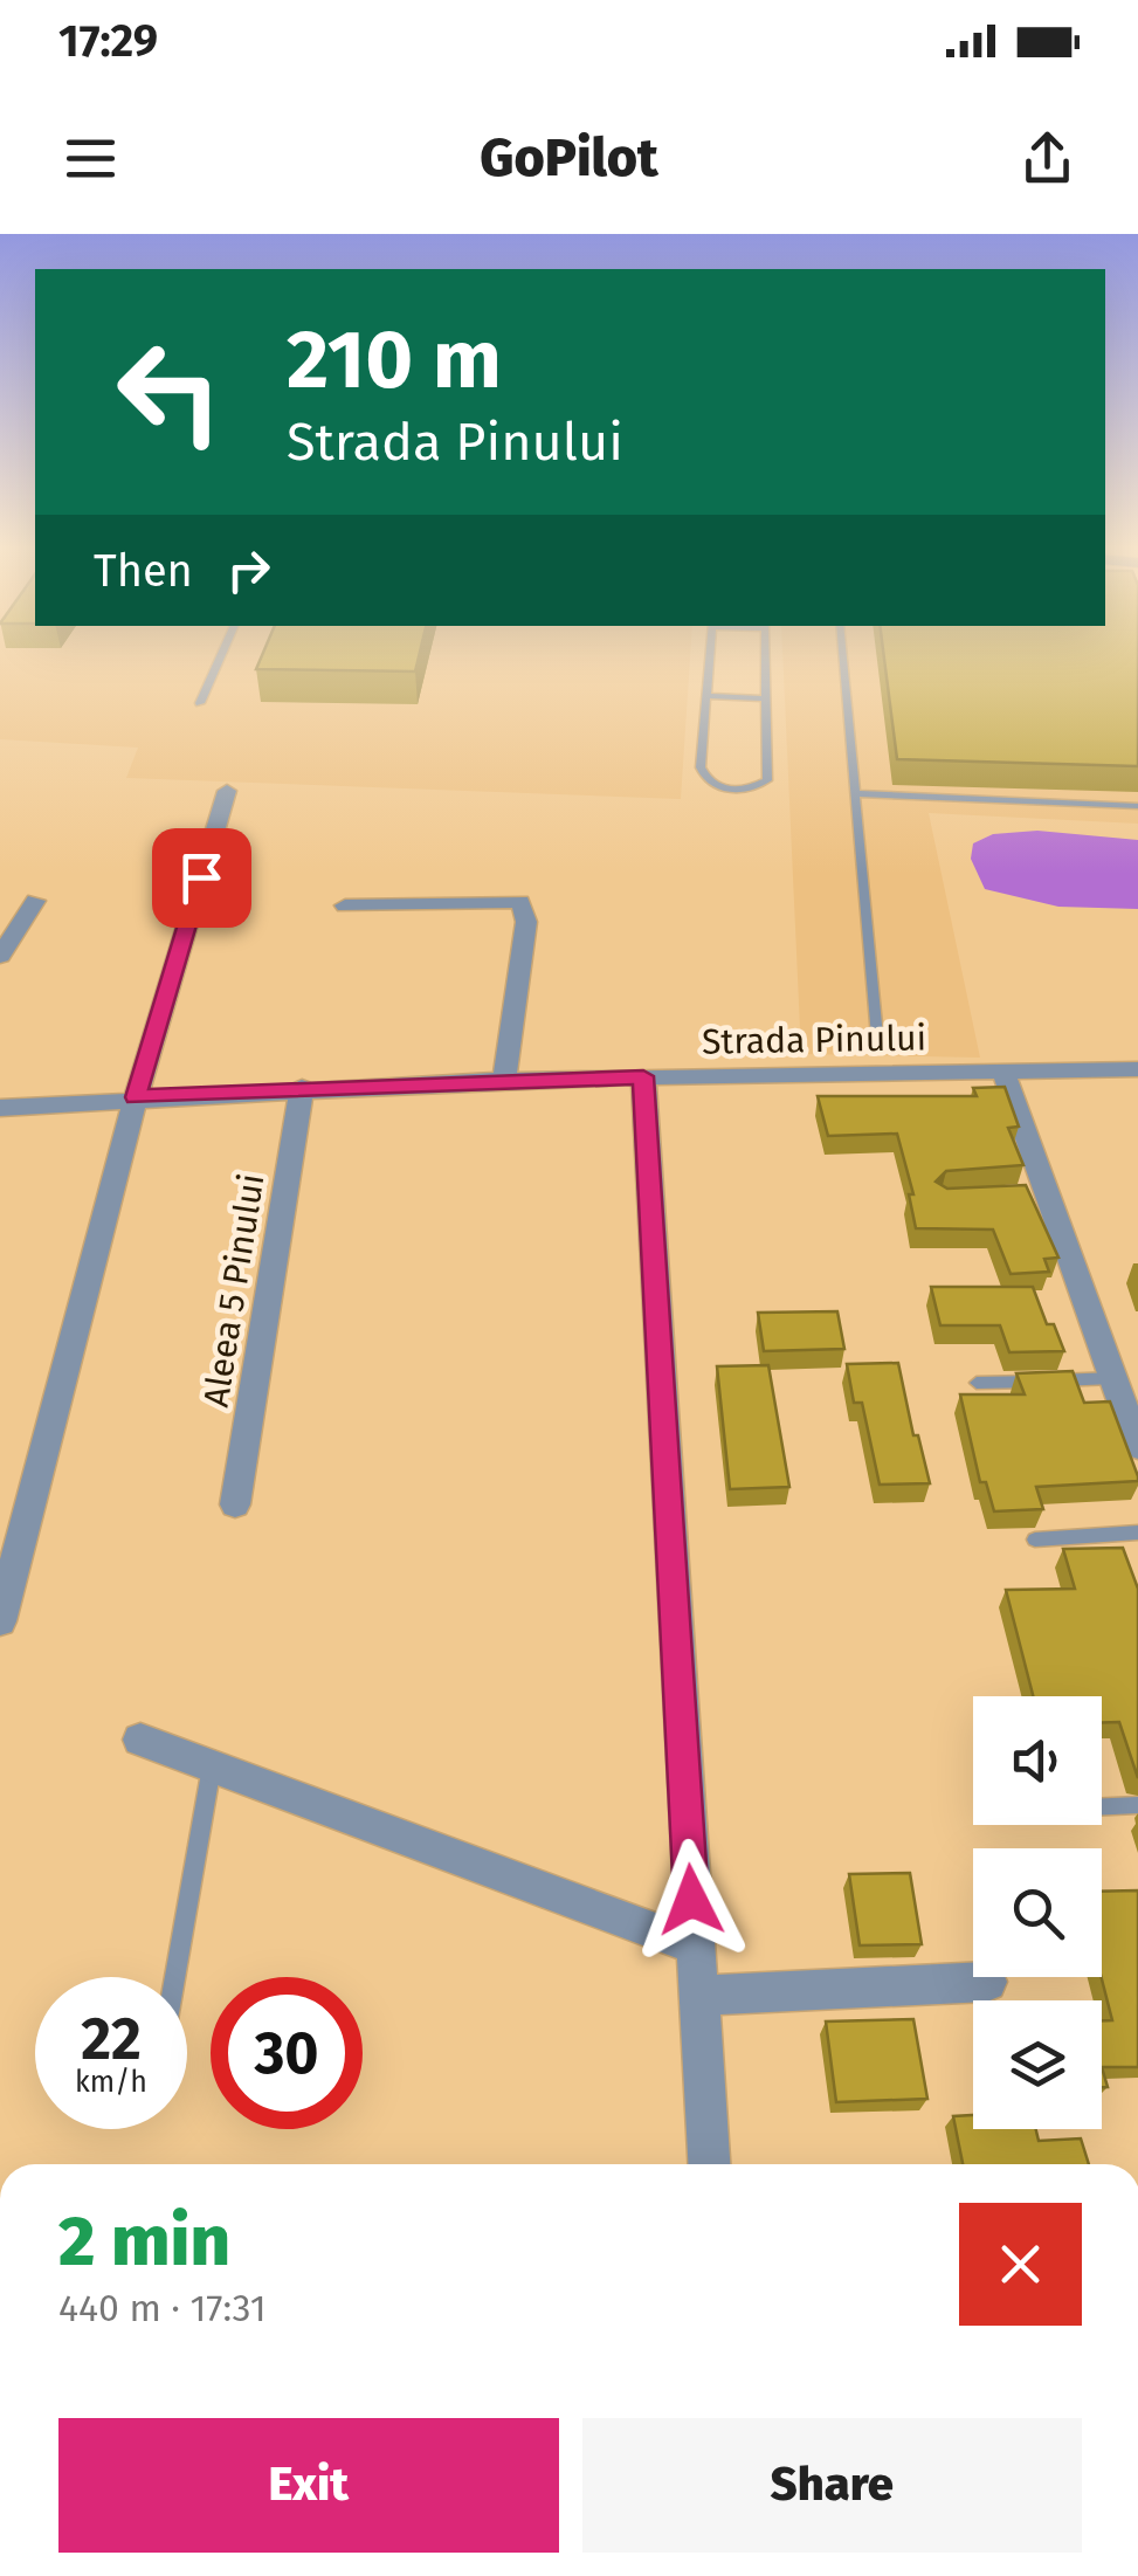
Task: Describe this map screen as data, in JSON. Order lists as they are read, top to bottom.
{
  "streets": {
    "street": ["Strada Pinului", "Aleea 5 Pinului"]
  },
  "crossings": [
    ["Strada Pinului", "Aleea 5 Pinului"]
  ],
  "page": {
    "status": "17:29",
    "header": "GoPilot",
    "turn": ["210 m", "Strada Pinului"],
    "then": "Then",
    "speed": "22 km/h",
    "limit": "30",
    "heading": ["2 min", "440 m · 17:31"],
    "buttons": ["Exit", "Share"]
  }
}
